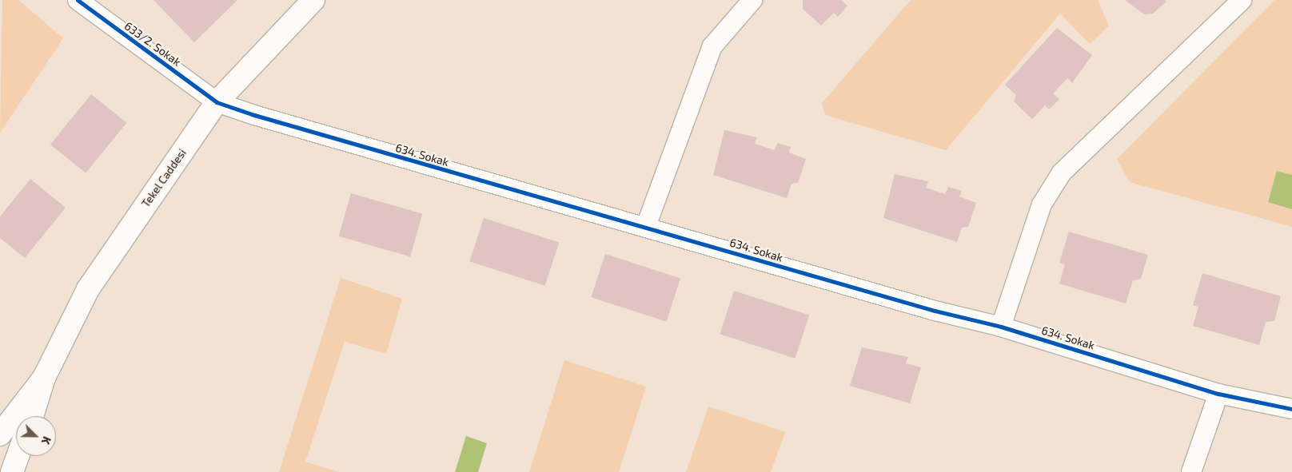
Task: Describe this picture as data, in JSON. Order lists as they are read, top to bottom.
{
  "streets": {
    "street": ["633/2. Sokak", "634. Sokak", "Tekel Caddesi"]
  },
  "crossings": [
    ["633/2. Sokak", "634. Sokak"],
    ["633/2. Sokak", "Tekel Caddesi"],
    ["634. Sokak", "Tekel Caddesi"]
  ],
  "north": "bottom right"
}
